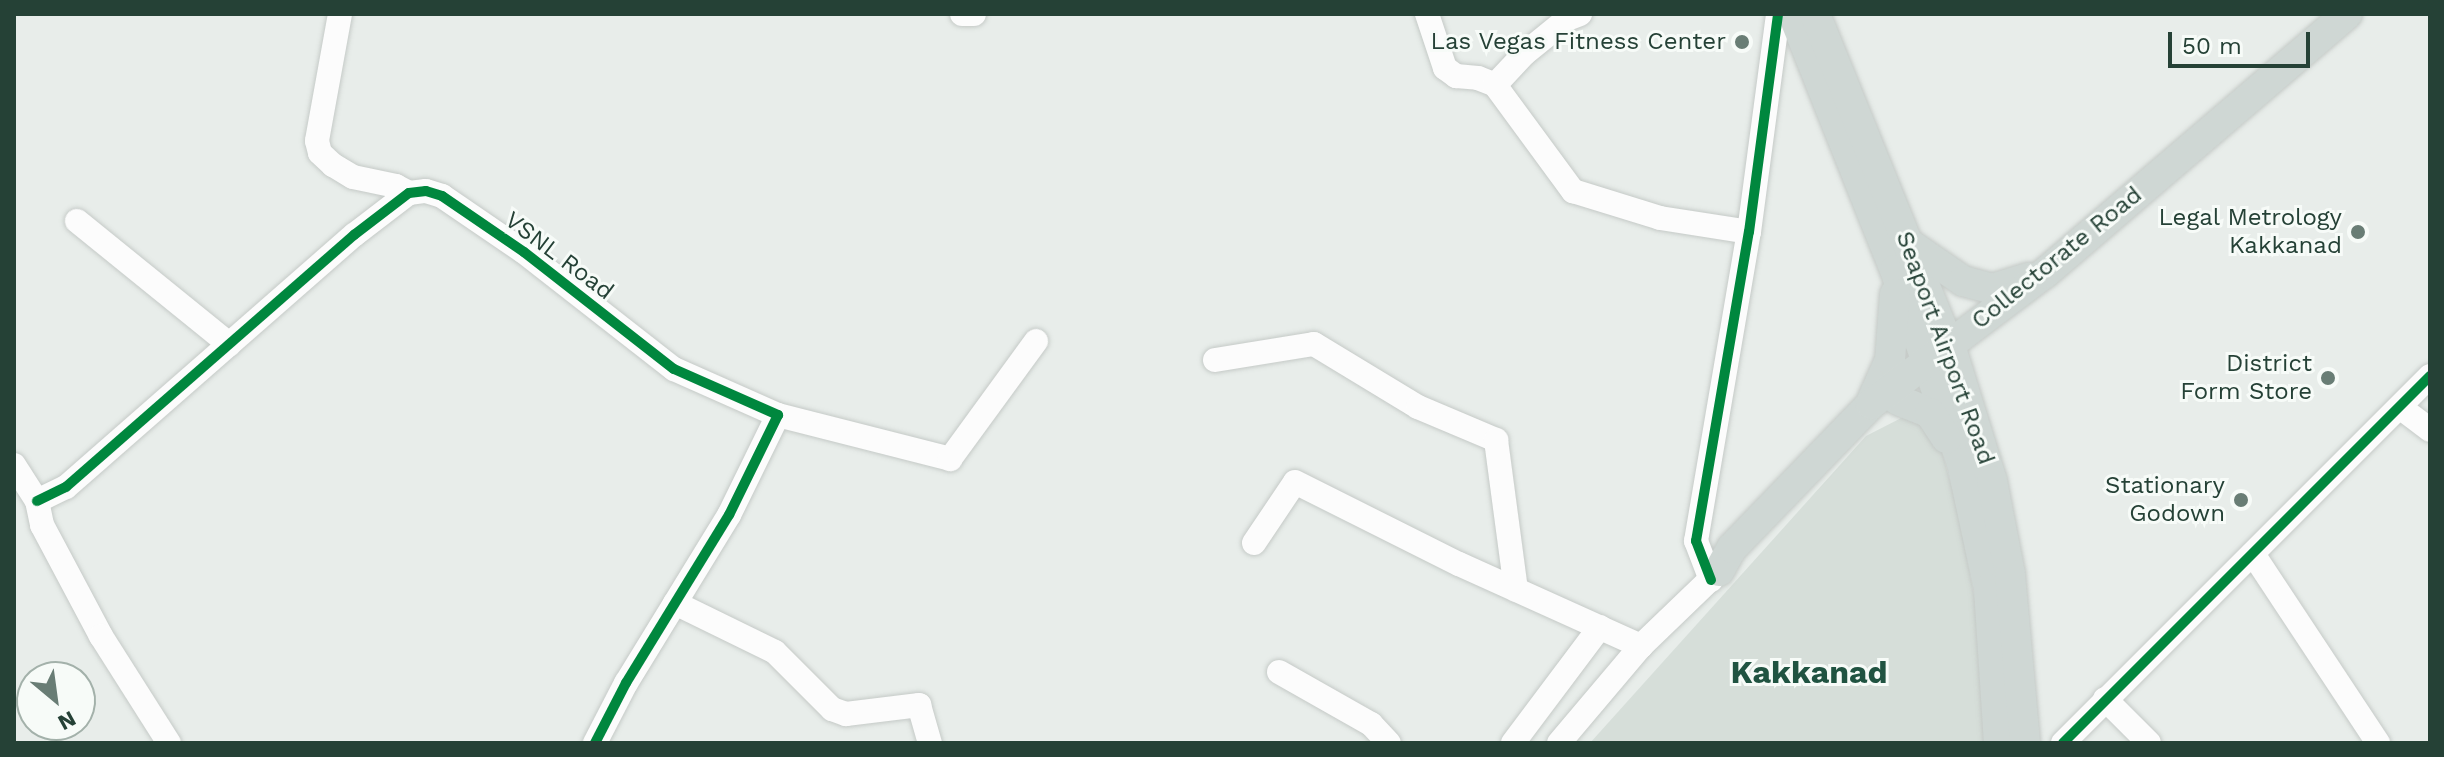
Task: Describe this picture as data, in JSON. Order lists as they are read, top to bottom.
{
  "streets": {
    "main road": ["Collectorate Road", "Seaport Airport Road"],
    "street": ["VSNL Road"]
  },
  "crossings": [
    ["Collectorate Road", "Seaport Airport Road"]
  ],
  "districts": ["Kakkanad"],
  "places": [
    "Las Vegas Fitness Center",
    "Legal Metrology Kakkanad",
    "District Form Store",
    "Stationary Godown"
  ],
  "scale_bar": "50 m",
  "north": "bottom right"
}
